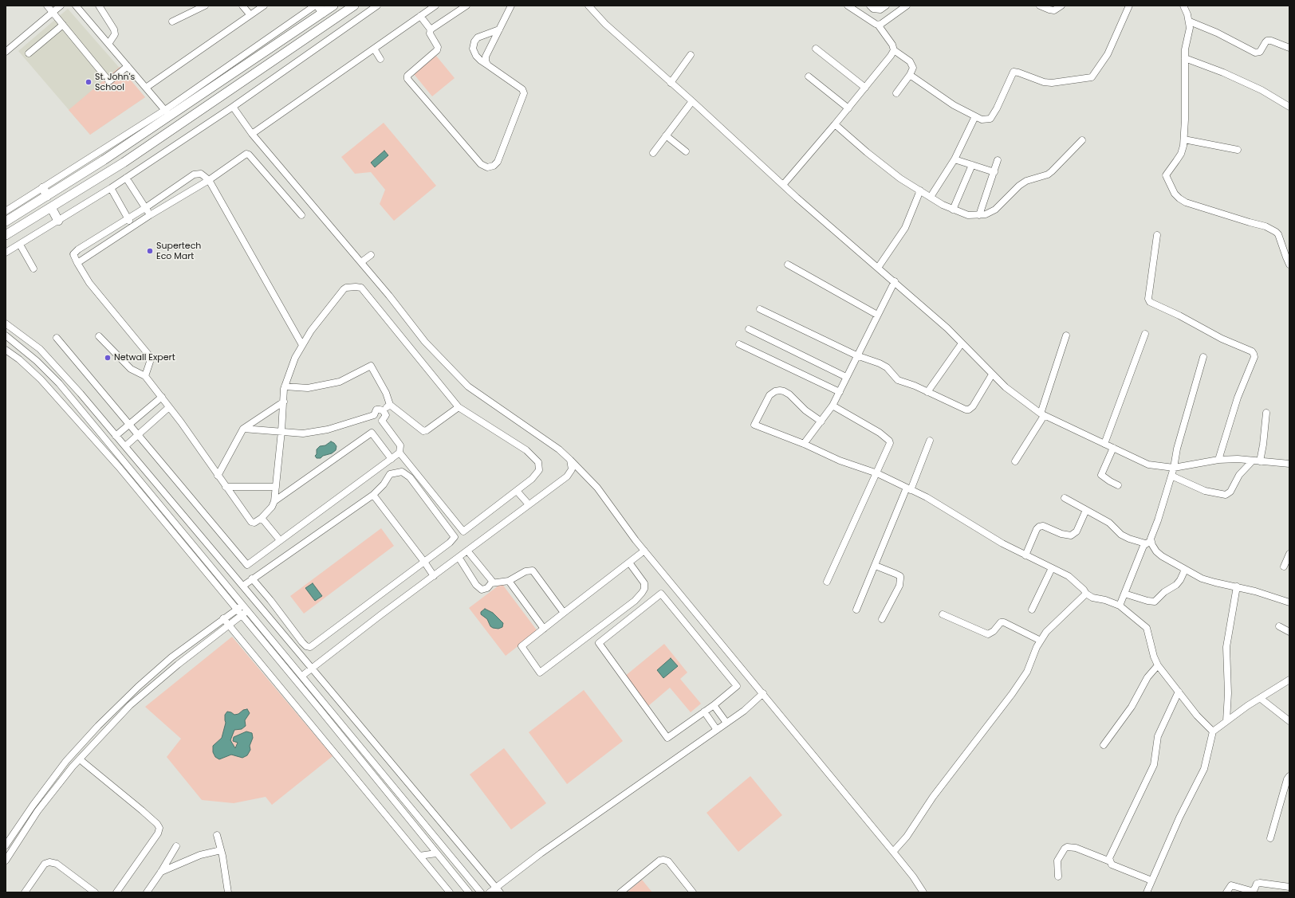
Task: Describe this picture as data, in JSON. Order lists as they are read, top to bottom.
{
  "places": ["St. John's School", "Supertech Eco Mart", "Netwall Expert"]
}
